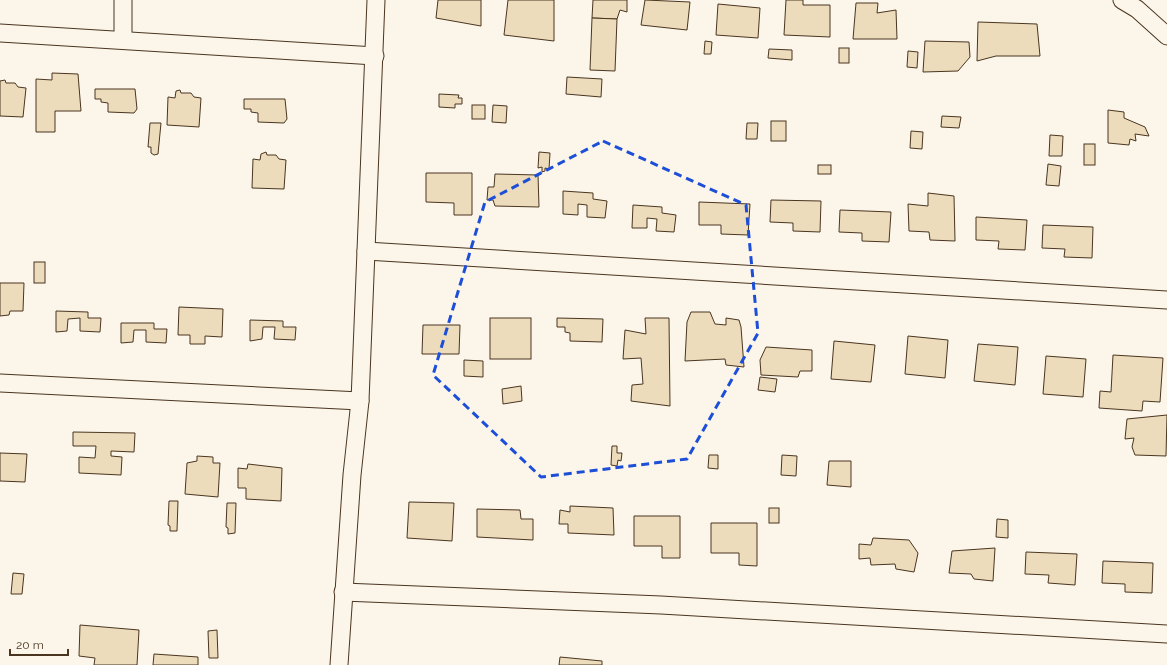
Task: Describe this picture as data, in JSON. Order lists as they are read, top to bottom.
{
  "scale_bar": "20 m"
}
